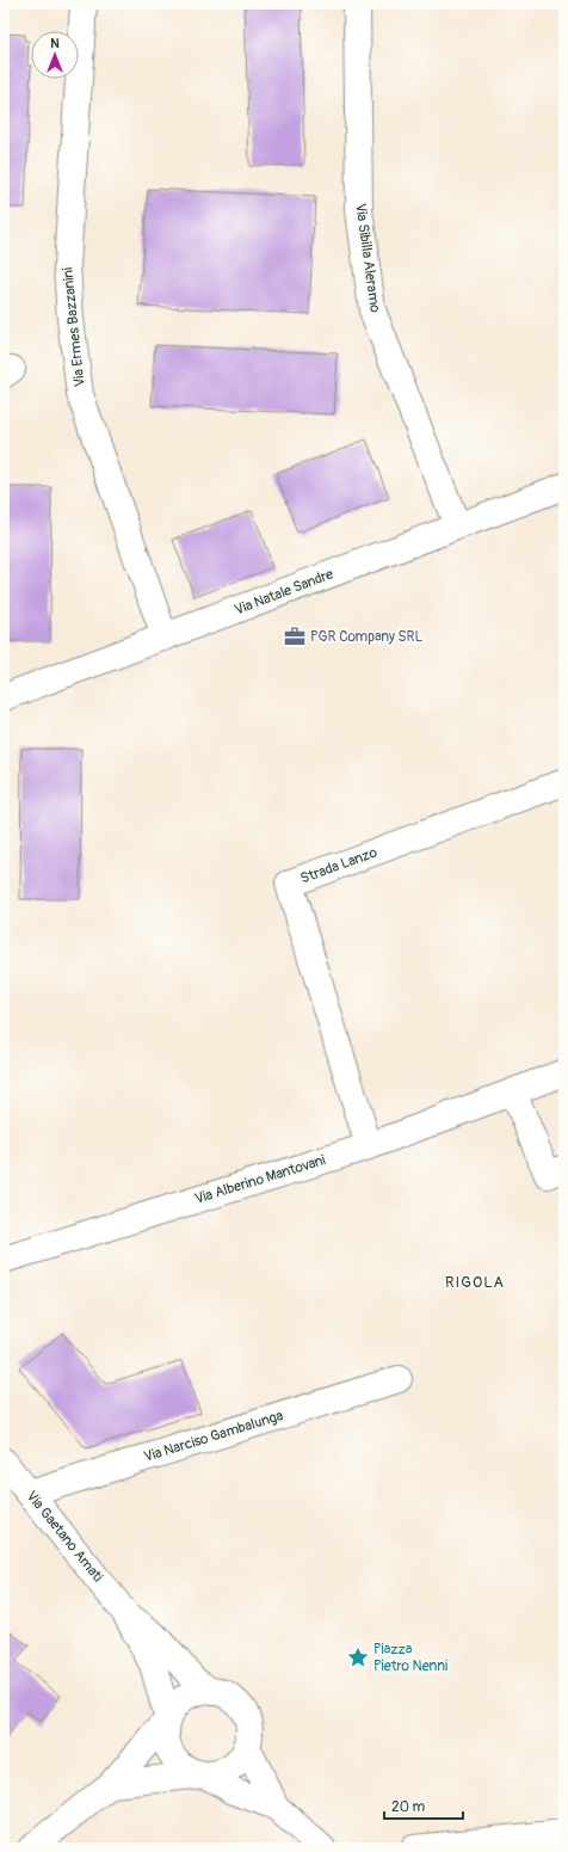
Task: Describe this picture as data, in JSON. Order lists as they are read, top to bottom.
{
  "streets": {
    "street": [
      "Via Sibilla Aleramo",
      "Via Ermes Bazzanini",
      "Via Natale Sandre",
      "Strada Lanzo",
      "Via Alberino Mantovani",
      "Via Narciso Gambalunga",
      "Via Gaetano Amati"
    ]
  },
  "crossings": [
    ["Via Sibilla Aleramo", "Via Natale Sandre"],
    ["Via Ermes Bazzanini", "Via Natale Sandre"],
    ["Strada Lanzo", "Via Alberino Mantovani"],
    ["Via Narciso Gambalunga", "Via Gaetano Amati"]
  ],
  "districts": ["RIGOLA"],
  "places": {
    "office": ["PGR Company SRL"],
    "place": ["Piazza Pietro Nenni"]
  },
  "scale_bar": "20 m",
  "north": "top"
}
